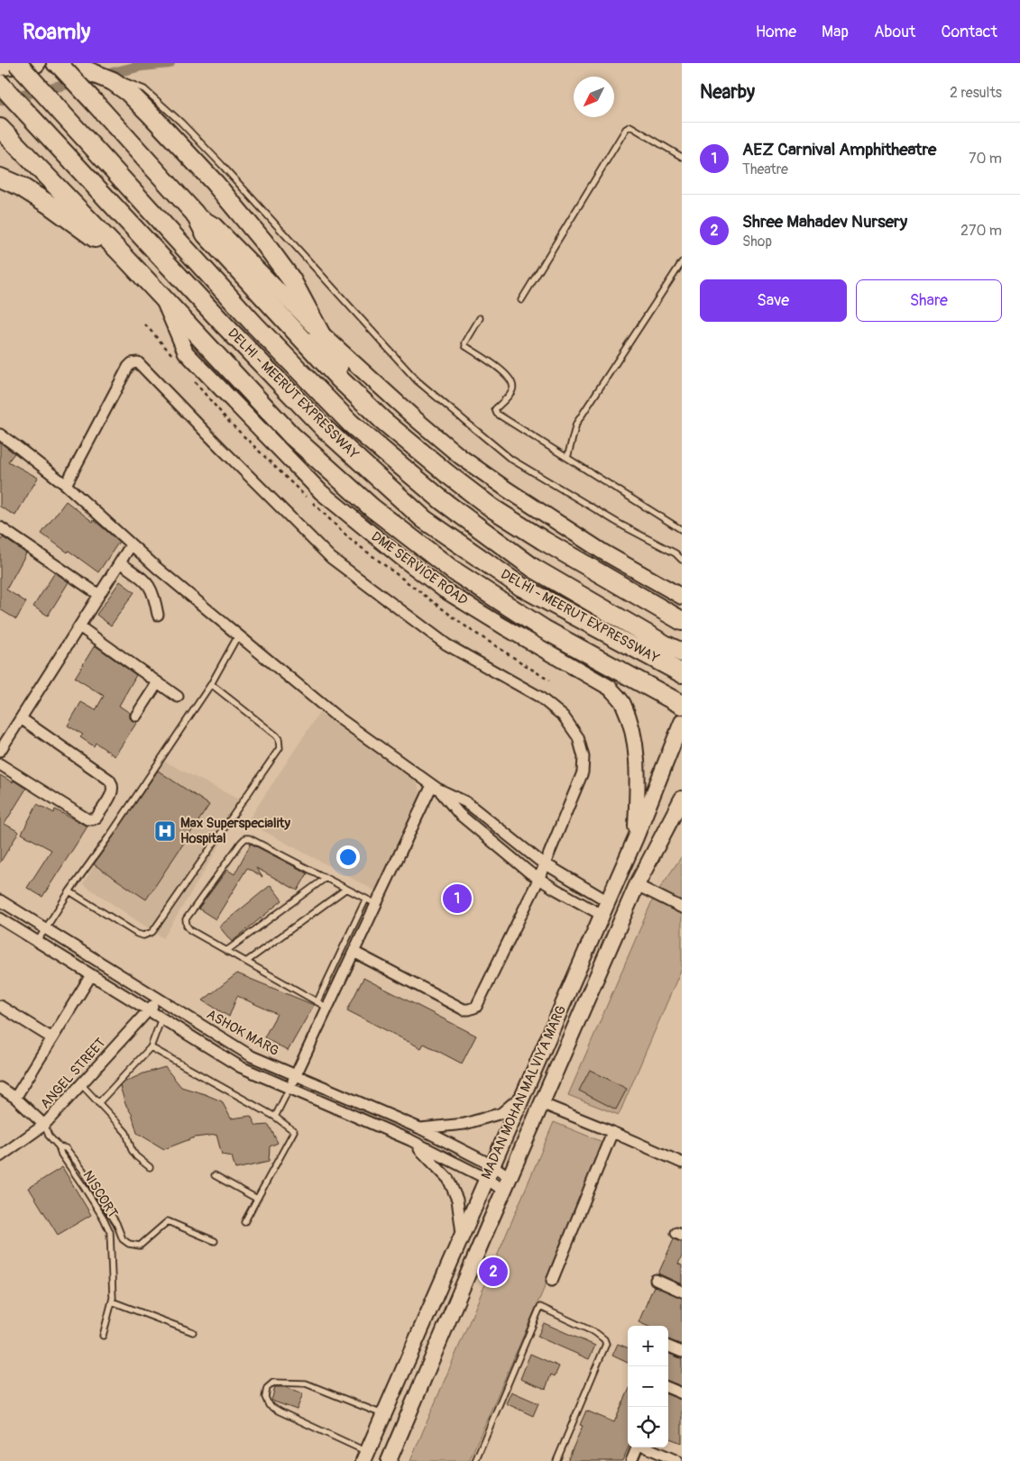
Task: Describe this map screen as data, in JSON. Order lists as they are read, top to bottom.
{
  "streets": {
    "highway": ["DELHI - MEERUT EXPRESSWAY"],
    "main road": ["DME SERVICE ROAD", "MADAN MOHAN MALVIYA MARG"],
    "street": ["ASHOK MARG", "ANGEL STREET"],
    "lane": ["NISCORT"]
  },
  "crossings": [
    ["DME SERVICE ROAD", "MADAN MOHAN MALVIYA MARG"],
    ["ASHOK MARG", "ANGEL STREET"],
    ["ASHOK MARG", "MADAN MOHAN MALVIYA MARG"],
    ["ANGEL STREET", "NISCORT"]
  ],
  "places": {
    "hospital": ["Max Superspeciality Hospital"]
  },
  "north": "bottom left",
  "page": {
    "header": "Roamly",
    "nav": [
      "Home",
      "Map",
      "About",
      "Contact"
    ],
    "heading": ["Nearby", "2 results"],
    "list": [
      {
        "mark": "1",
        "name": "AEZ Carnival Amphitheatre",
        "note": "Theatre",
        "value": "70 m"
      },
      {
        "mark": "2",
        "name": "Shree Mahadev Nursery",
        "note": "Shop",
        "value": "270 m"
      }
    ],
    "buttons": ["Save", "Share"],
    "pins": ["1", "2"],
    "map_buttons": ["+", "−"]
  }
}
